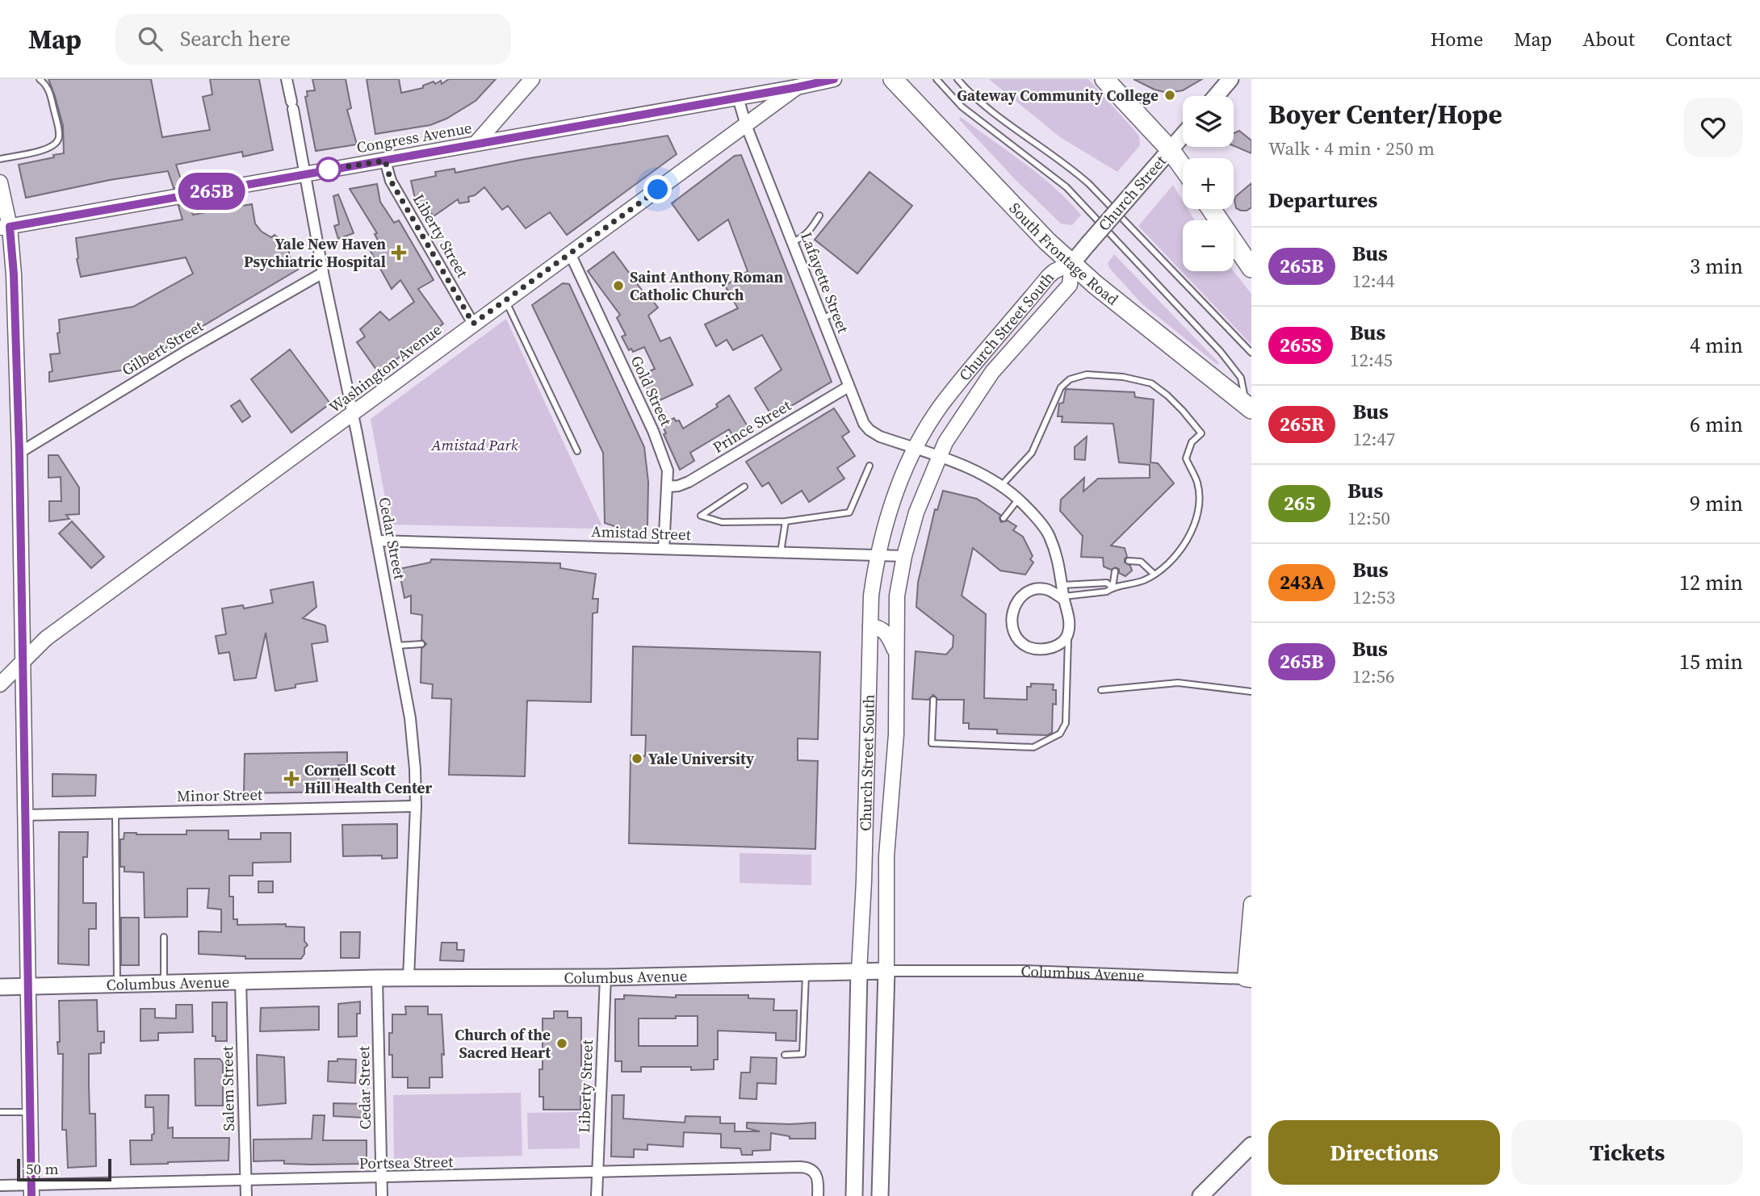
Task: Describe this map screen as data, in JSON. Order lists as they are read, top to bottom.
{
  "streets": {
    "highway": ["South Frontage Road"],
    "main road": [
      "Congress Avenue",
      "Church Street",
      "Church Street South",
      "Washington Avenue",
      "Columbus Avenue"
    ],
    "street": [
      "Liberty Street",
      "Lafayette Street",
      "Gilbert Street",
      "Gold Street",
      "Prince Street",
      "Amistad Street",
      "Cedar Street",
      "Minor Street",
      "Salem Street",
      "Portsea Street"
    ]
  },
  "crossings": [
    ["Congress Avenue", "Liberty Street"],
    ["Congress Avenue", "Lafayette Street"],
    ["Congress Avenue", "Washington Avenue"],
    ["Congress Avenue", "Cedar Street"],
    ["Church Street", "South Frontage Road"],
    ["Church Street", "Church Street South"],
    ["Liberty Street", "Washington Avenue"],
    ["Liberty Street", "Columbus Avenue"],
    ["Liberty Street", "Portsea Street"],
    ["South Frontage Road", "Church Street South"],
    ["Lafayette Street", "Church Street South"],
    ["Lafayette Street", "Washington Avenue"],
    ["Lafayette Street", "Prince Street"],
    ["Church Street South", "Amistad Street"],
    ["Church Street South", "Columbus Avenue"],
    ["Gilbert Street", "Cedar Street"],
    ["Washington Avenue", "Gold Street"],
    ["Washington Avenue", "Cedar Street"],
    ["Gold Street", "Prince Street"],
    ["Gold Street", "Amistad Street"],
    ["Amistad Street", "Cedar Street"],
    ["Cedar Street", "Minor Street"],
    ["Cedar Street", "Columbus Avenue"],
    ["Cedar Street", "Portsea Street"],
    ["Columbus Avenue", "Salem Street"],
    ["Salem Street", "Portsea Street"]
  ],
  "parks": ["Amistad Park"],
  "places": {
    "other": [
      "Gateway Community College",
      "Saint Anthony Roman Catholic Church",
      "Yale University",
      "Church of the Sacred Heart"
    ],
    "health": ["Yale New Haven Psychiatric Hospital", "Cornell Scott Hill Health Center"]
  },
  "lines": ["bus line 265B"],
  "scale_bar": "50 m",
  "page": {
    "header": "Map",
    "search": "Search here",
    "nav": [
      "Home",
      "Map",
      "About",
      "Contact"
    ],
    "on_map": "265B",
    "heading": [
      ["Boyer Center/Hope", "Walk · 4 min · 250 m"],
      "Departures"
    ],
    "map_buttons": ["+", "−"],
    "list": [
      {
        "mark": "265B",
        "name": "Bus",
        "note": "12:44",
        "value": "3 min"
      },
      {
        "mark": "265S",
        "name": "Bus",
        "note": "12:45",
        "value": "4 min"
      },
      {
        "mark": "265R",
        "name": "Bus",
        "note": "12:47",
        "value": "6 min"
      },
      {
        "mark": "265",
        "name": "Bus",
        "note": "12:50",
        "value": "9 min"
      },
      {
        "mark": "243A",
        "name": "Bus",
        "note": "12:53",
        "value": "12 min"
      },
      {
        "mark": "265B",
        "name": "Bus",
        "note": "12:56",
        "value": "15 min"
      }
    ],
    "buttons": ["Directions", "Tickets"],
    "scale": "50 m"
  }
}
